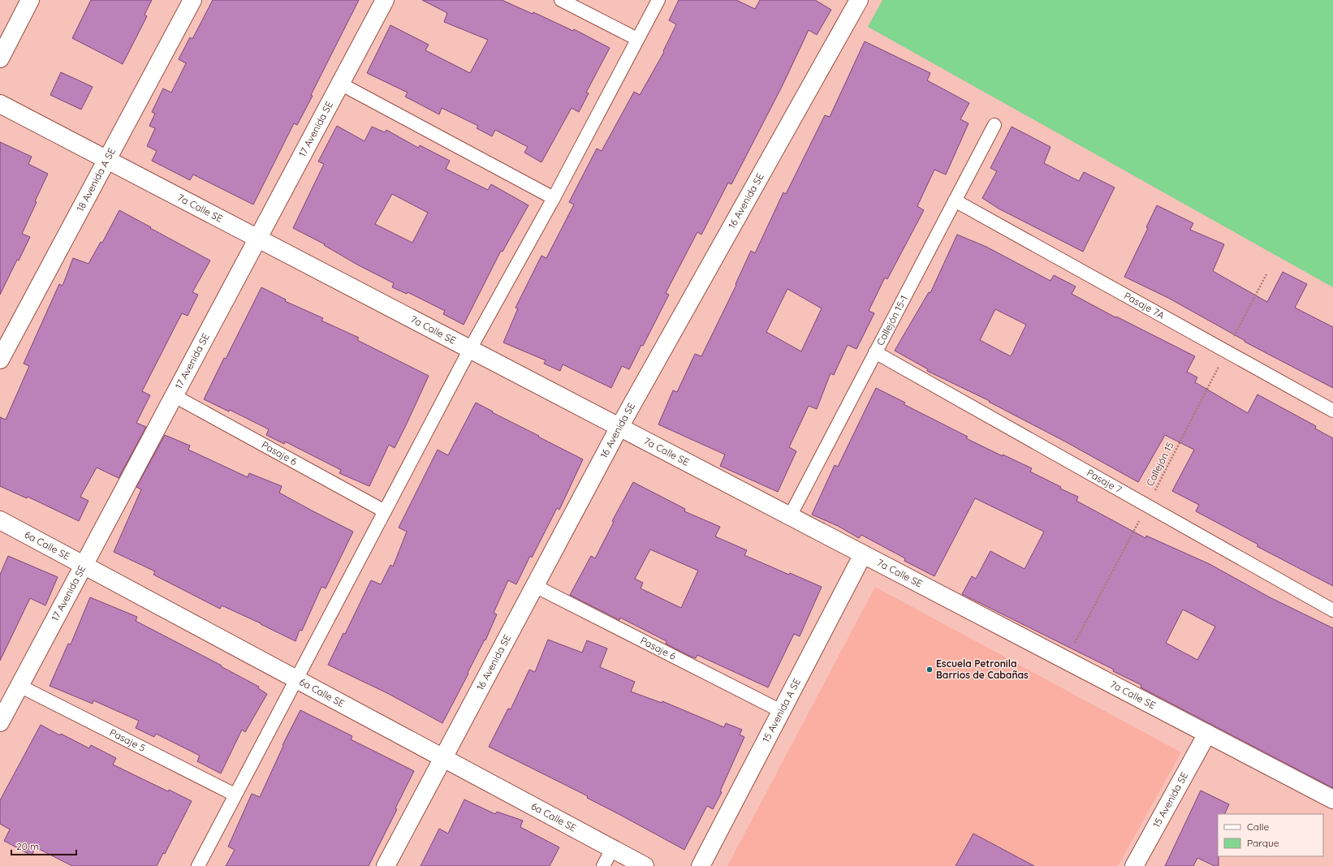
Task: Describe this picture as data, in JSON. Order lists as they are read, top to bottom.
{
  "streets": {
    "street": [
      "17 Avenida SE",
      "18 Avenida A SE",
      "16 Avenida SE",
      "7a Calle SE",
      "6a Calle SE",
      "15 Avenida A SE",
      "15 Avenida SE"
    ],
    "lane": [
      "Pasaje 7A",
      "Callejón 15-1",
      "Pasaje 6",
      "Pasaje 7",
      "Pasaje 5"
    ],
    "path": ["Callejón 15"]
  },
  "crossings": [
    ["17 Avenida SE", "7a Calle SE"],
    ["17 Avenida SE", "Pasaje 6"],
    ["17 Avenida SE", "6a Calle SE"],
    ["17 Avenida SE", "Pasaje 5"],
    ["18 Avenida A SE", "7a Calle SE"],
    ["16 Avenida SE", "7a Calle SE"],
    ["16 Avenida SE", "Pasaje 6"],
    ["16 Avenida SE", "6a Calle SE"],
    ["7a Calle SE", "Callejón 15-1"],
    ["7a Calle SE", "Callejón 15"],
    ["7a Calle SE", "15 Avenida A SE"],
    ["7a Calle SE", "15 Avenida SE"],
    ["Pasaje 7A", "Callejón 15-1"],
    ["Pasaje 7A", "Callejón 15"],
    ["Callejón 15-1", "Pasaje 7"],
    ["Pasaje 6", "15 Avenida A SE"],
    ["Callejón 15", "Pasaje 7"]
  ],
  "places": ["Escuela Petronila Barrios de Cabañas"],
  "legend": ["Calle", "Parque"],
  "scale_bar": "20 m"
}
